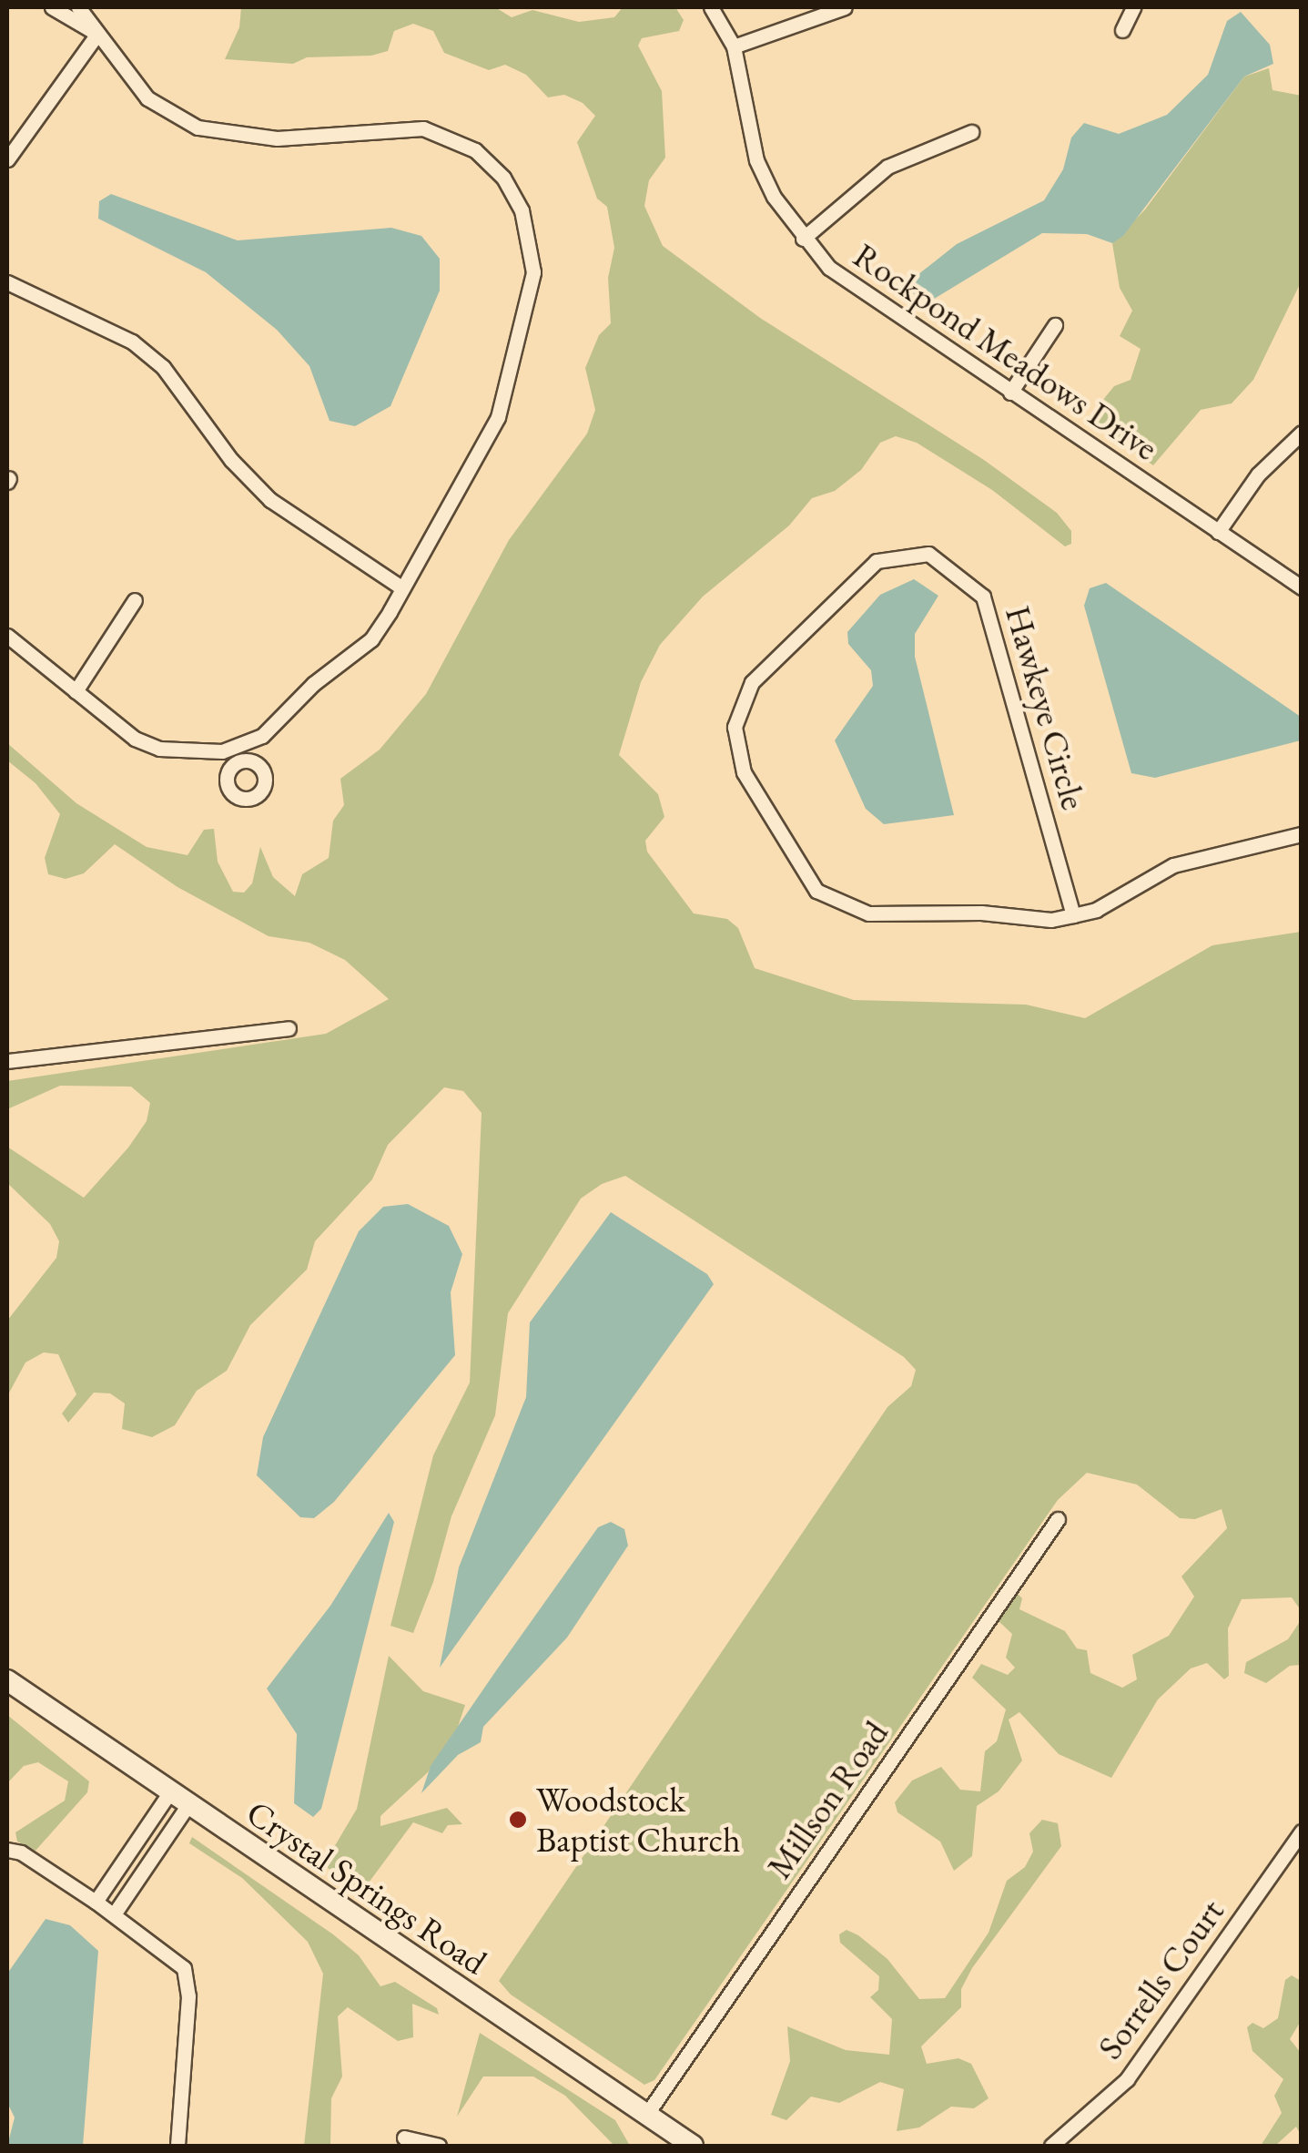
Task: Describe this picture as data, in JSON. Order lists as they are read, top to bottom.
{
  "streets": {
    "street": [
      "Rockpond Meadows Drive",
      "Hawkeye Circle",
      "Millson Road",
      "Crystal Springs Road",
      "Sorrells Court"
    ]
  },
  "crossings": [
    ["Millson Road", "Crystal Springs Road"]
  ],
  "places": ["Woodstock Baptist Church"]
}
